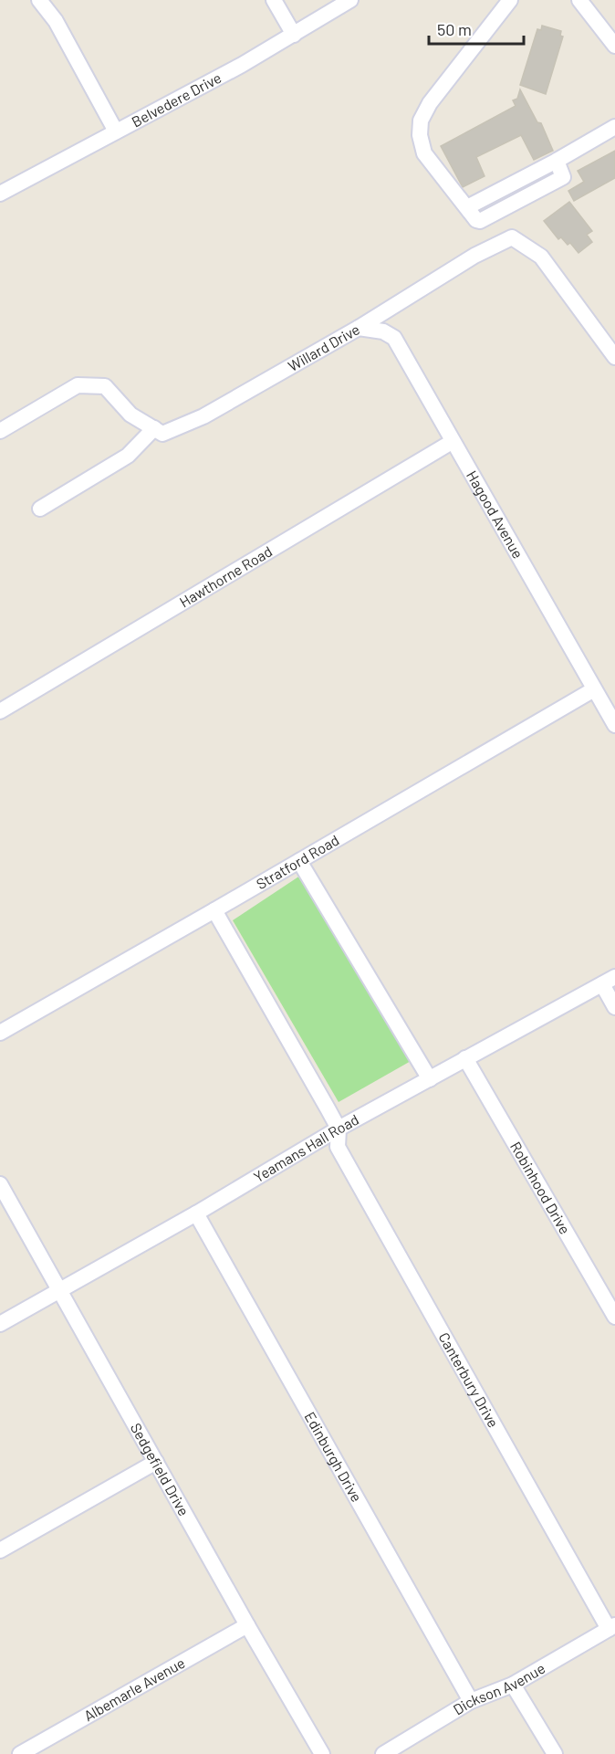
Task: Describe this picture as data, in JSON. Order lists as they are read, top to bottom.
{
  "streets": {
    "street": [
      "Belvedere Drive",
      "Willard Drive",
      "Hagood Avenue",
      "Hawthorne Road",
      "Stratford Road",
      "Yeamans Hall Road",
      "Robinhood Drive",
      "Canterbury Drive",
      "Edinburgh Drive",
      "Sedgefield Drive",
      "Dickson Avenue",
      "Albemarle Avenue"
    ]
  },
  "crossings": [
    ["Willard Drive", "Hagood Avenue"],
    ["Hagood Avenue", "Hawthorne Road"],
    ["Hagood Avenue", "Stratford Road"],
    ["Yeamans Hall Road", "Robinhood Drive"],
    ["Yeamans Hall Road", "Canterbury Drive"],
    ["Yeamans Hall Road", "Edinburgh Drive"],
    ["Yeamans Hall Road", "Sedgefield Drive"],
    ["Canterbury Drive", "Dickson Avenue"],
    ["Edinburgh Drive", "Dickson Avenue"],
    ["Sedgefield Drive", "Albemarle Avenue"]
  ],
  "scale_bar": "50 m"
}
